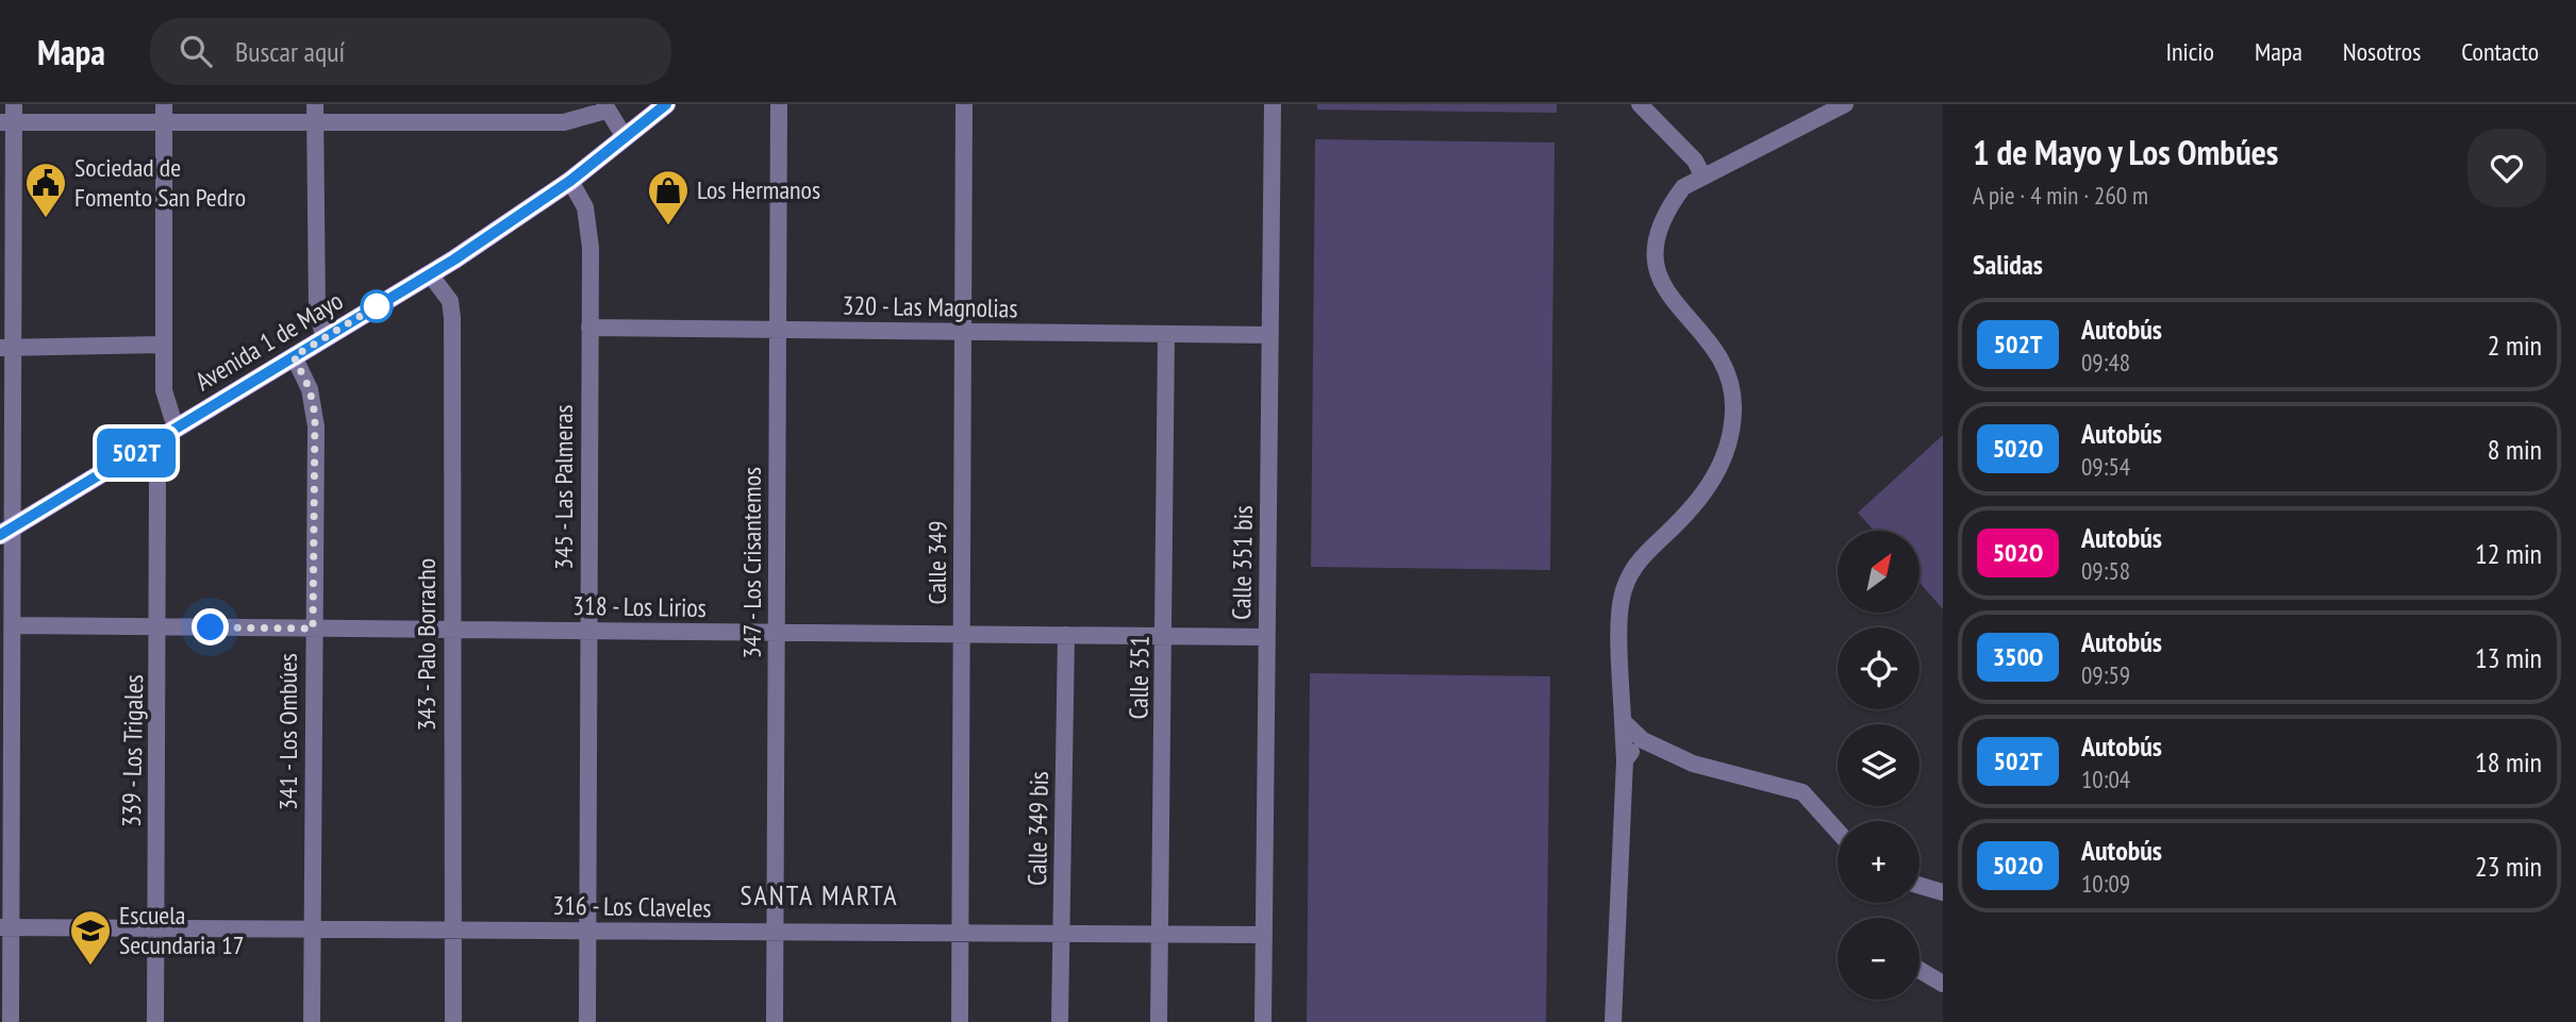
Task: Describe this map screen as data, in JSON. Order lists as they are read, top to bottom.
{
  "streets": {
    "main road": ["Avenida 1 de Mayo"],
    "street": [
      "320 - Las Magnolias",
      "345 - Las Palmeras",
      "347 - Los Crisantemos",
      "Calle 349",
      "Calle 351 bis",
      "318 - Los Lirios",
      "343 - Palo Borracho",
      "Calle 351",
      "341 - Los Ombúes",
      "339 - Los Trigales",
      "Calle 349 bis",
      "316 - Los Claveles"
    ]
  },
  "crossings": [
    ["320 - Las Magnolias", "345 - Las Palmeras"],
    ["320 - Las Magnolias", "347 - Los Crisantemos"],
    ["320 - Las Magnolias", "Calle 349"],
    ["320 - Las Magnolias", "Calle 351 bis"],
    ["320 - Las Magnolias", "Calle 351"],
    ["Avenida 1 de Mayo", "345 - Las Palmeras"],
    ["Avenida 1 de Mayo", "343 - Palo Borracho"],
    ["Avenida 1 de Mayo", "341 - Los Ombúes"],
    ["345 - Las Palmeras", "318 - Los Lirios"],
    ["345 - Las Palmeras", "316 - Los Claveles"],
    ["347 - Los Crisantemos", "318 - Los Lirios"],
    ["347 - Los Crisantemos", "316 - Los Claveles"],
    ["Calle 349", "318 - Los Lirios"],
    ["Calle 349", "316 - Los Claveles"],
    ["Calle 351 bis", "318 - Los Lirios"],
    ["Calle 351 bis", "316 - Los Claveles"],
    ["318 - Los Lirios", "343 - Palo Borracho"],
    ["318 - Los Lirios", "Calle 351"],
    ["318 - Los Lirios", "341 - Los Ombúes"],
    ["318 - Los Lirios", "339 - Los Trigales"],
    ["318 - Los Lirios", "Calle 349 bis"],
    ["343 - Palo Borracho", "316 - Los Claveles"],
    ["Calle 351", "316 - Los Claveles"],
    ["341 - Los Ombúes", "316 - Los Claveles"],
    ["339 - Los Trigales", "316 - Los Claveles"],
    ["Calle 349 bis", "316 - Los Claveles"]
  ],
  "districts": ["SANTA MARTA"],
  "places": {
    "public building": ["Sociedad de Fomento San Pedro"],
    "shop": ["Los Hermanos"],
    "school or university": ["Escuela Secundaria 17"]
  },
  "lines": ["bus line 502T"],
  "north": "top right",
  "page": {
    "header": "Mapa",
    "search": "Buscar aquí",
    "nav": [
      "Inicio",
      "Mapa",
      "Nosotros",
      "Contacto"
    ],
    "on_map": "502T",
    "heading": [
      ["1 de Mayo y Los Ombúes", "A pie · 4 min · 260 m"],
      "Salidas"
    ],
    "list": [
      {
        "mark": "502T",
        "name": "Autobús",
        "note": "09:48",
        "value": "2 min"
      },
      {
        "mark": "502O",
        "name": "Autobús",
        "note": "09:54",
        "value": "8 min"
      },
      {
        "mark": "502O",
        "name": "Autobús",
        "note": "09:58",
        "value": "12 min"
      },
      {
        "mark": "350O",
        "name": "Autobús",
        "note": "09:59",
        "value": "13 min"
      },
      {
        "mark": "502T",
        "name": "Autobús",
        "note": "10:04",
        "value": "18 min"
      },
      {
        "mark": "502O",
        "name": "Autobús",
        "note": "10:09",
        "value": "23 min"
      }
    ],
    "map_buttons": ["+", "−"]
  }
}
